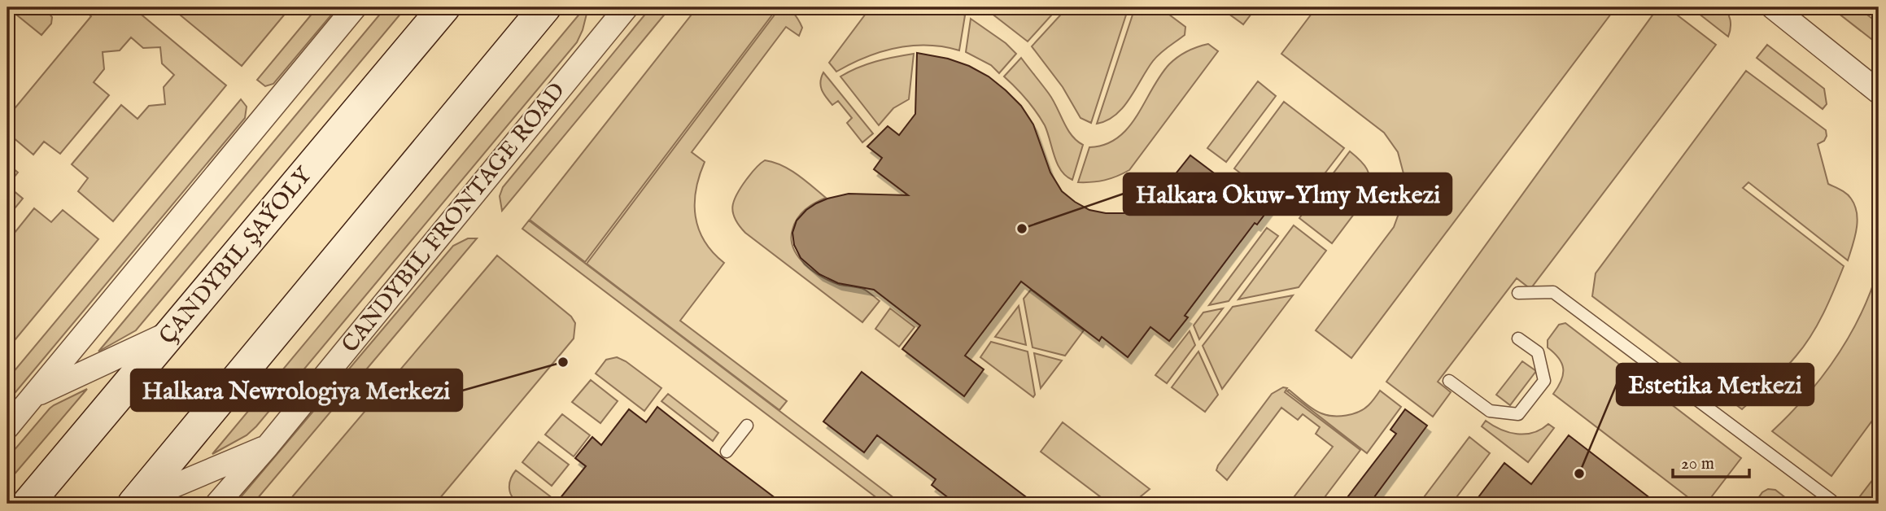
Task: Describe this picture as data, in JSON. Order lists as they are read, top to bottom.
{
  "streets": {
    "main road": ["ÇANDYBIL ŞAÝOLY"],
    "street": ["CANDYBIL FRONTAGE ROAD"]
  },
  "places": ["Halkara Okuw-Ylmy Merkezi", "Halkara Newrologiya Merkezi", "Estetika Merkezi"],
  "scale_bar": "20 m"
}
